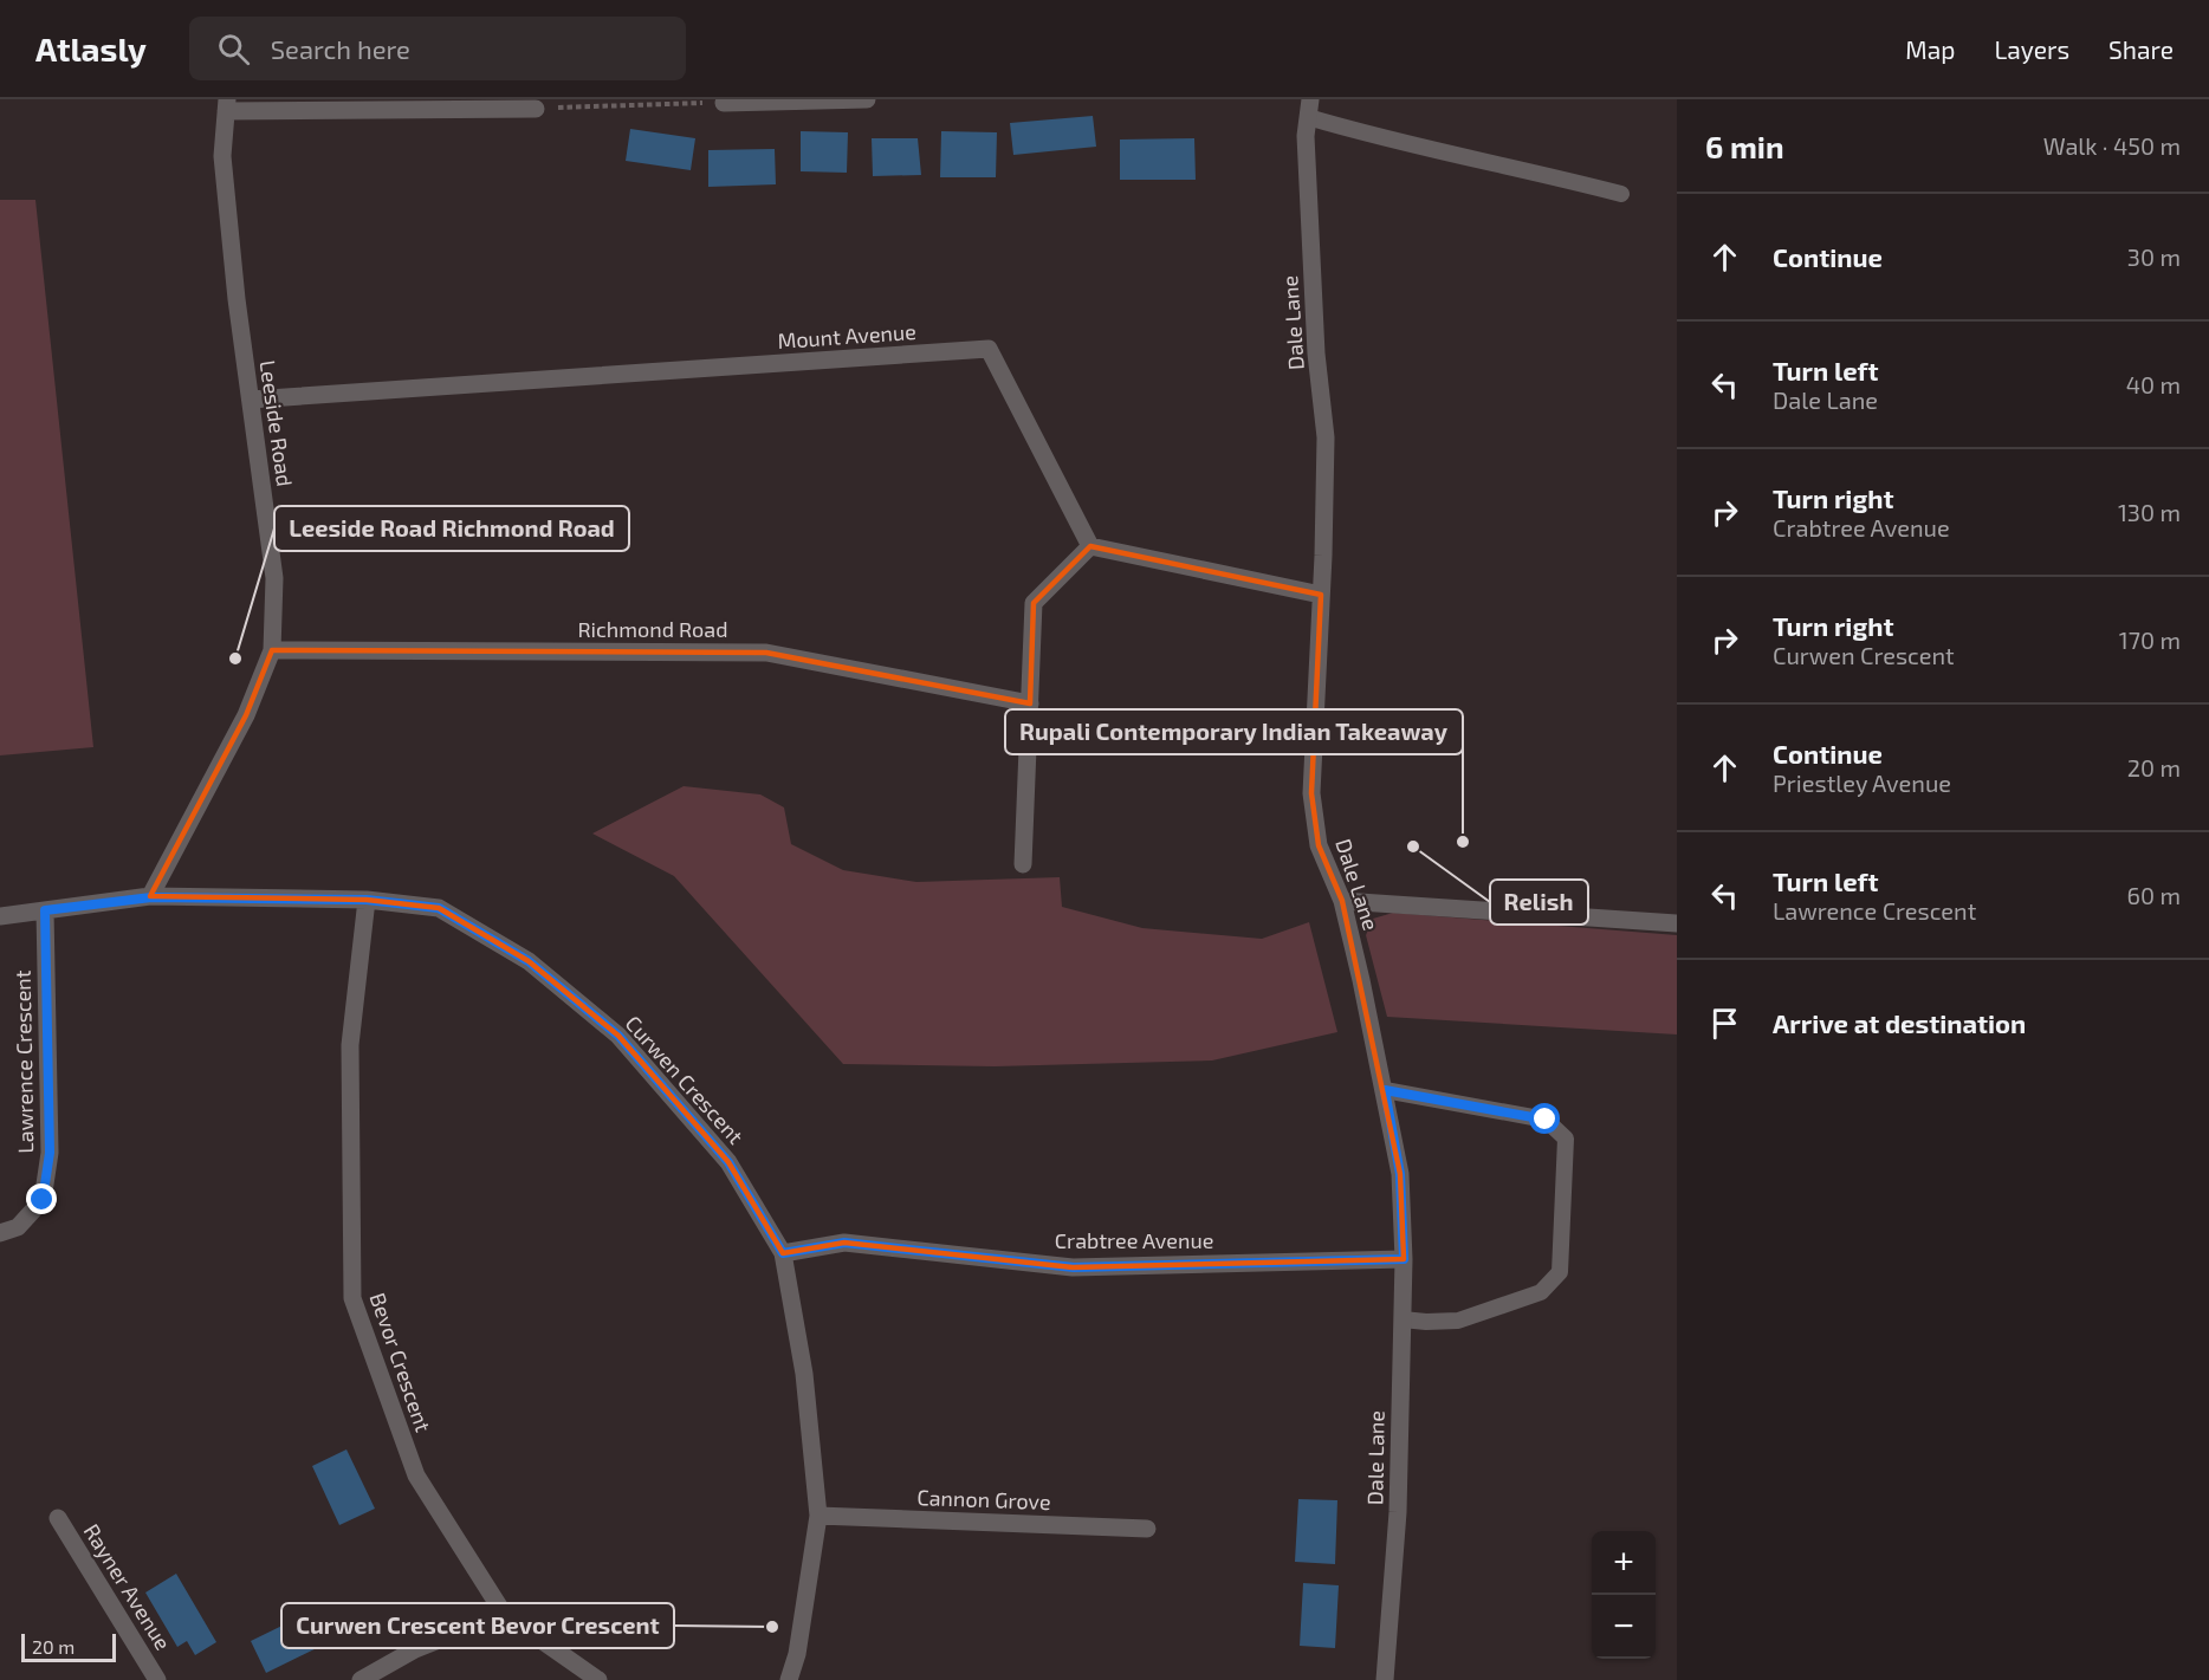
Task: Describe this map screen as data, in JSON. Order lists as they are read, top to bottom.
{
  "streets": {
    "street": [
      "Dale Lane",
      "Mount Avenue",
      "Leeside Road",
      "Richmond Road",
      "Lawrence Crescent",
      "Curwen Crescent",
      "Crabtree Avenue",
      "Bevor Crescent",
      "Cannon Grove",
      "Rayner Avenue"
    ]
  },
  "crossings": [
    ["Dale Lane", "Crabtree Avenue"],
    ["Mount Avenue", "Leeside Road"],
    ["Leeside Road", "Richmond Road"],
    ["Leeside Road", "Curwen Crescent"],
    ["Lawrence Crescent", "Curwen Crescent"],
    ["Curwen Crescent", "Crabtree Avenue"],
    ["Curwen Crescent", "Bevor Crescent"],
    ["Curwen Crescent", "Cannon Grove"]
  ],
  "places": [
    "Leeside Road Richmond Road",
    "Rupali Contemporary Indian Takeaway",
    "Relish",
    "Curwen Crescent Bevor Crescent"
  ],
  "scale_bar": "20 m",
  "page": {
    "header": "Atlasly",
    "search": "Search here",
    "nav": ["Map", "Layers", "Share"],
    "heading": ["6 min", "Walk · 450 m"],
    "list": [
      ["Continue", "30 m"],
      ["Turn left", "Dale Lane", "40 m"],
      ["Turn right", "Crabtree Avenue", "130 m"],
      ["Turn right", "Curwen Crescent", "170 m"],
      ["Continue", "Priestley Avenue", "20 m"],
      ["Turn left", "Lawrence Crescent", "60 m"],
      "Arrive at destination"
    ],
    "map_buttons": ["+", "−"],
    "scale": "20 m"
  }
}
